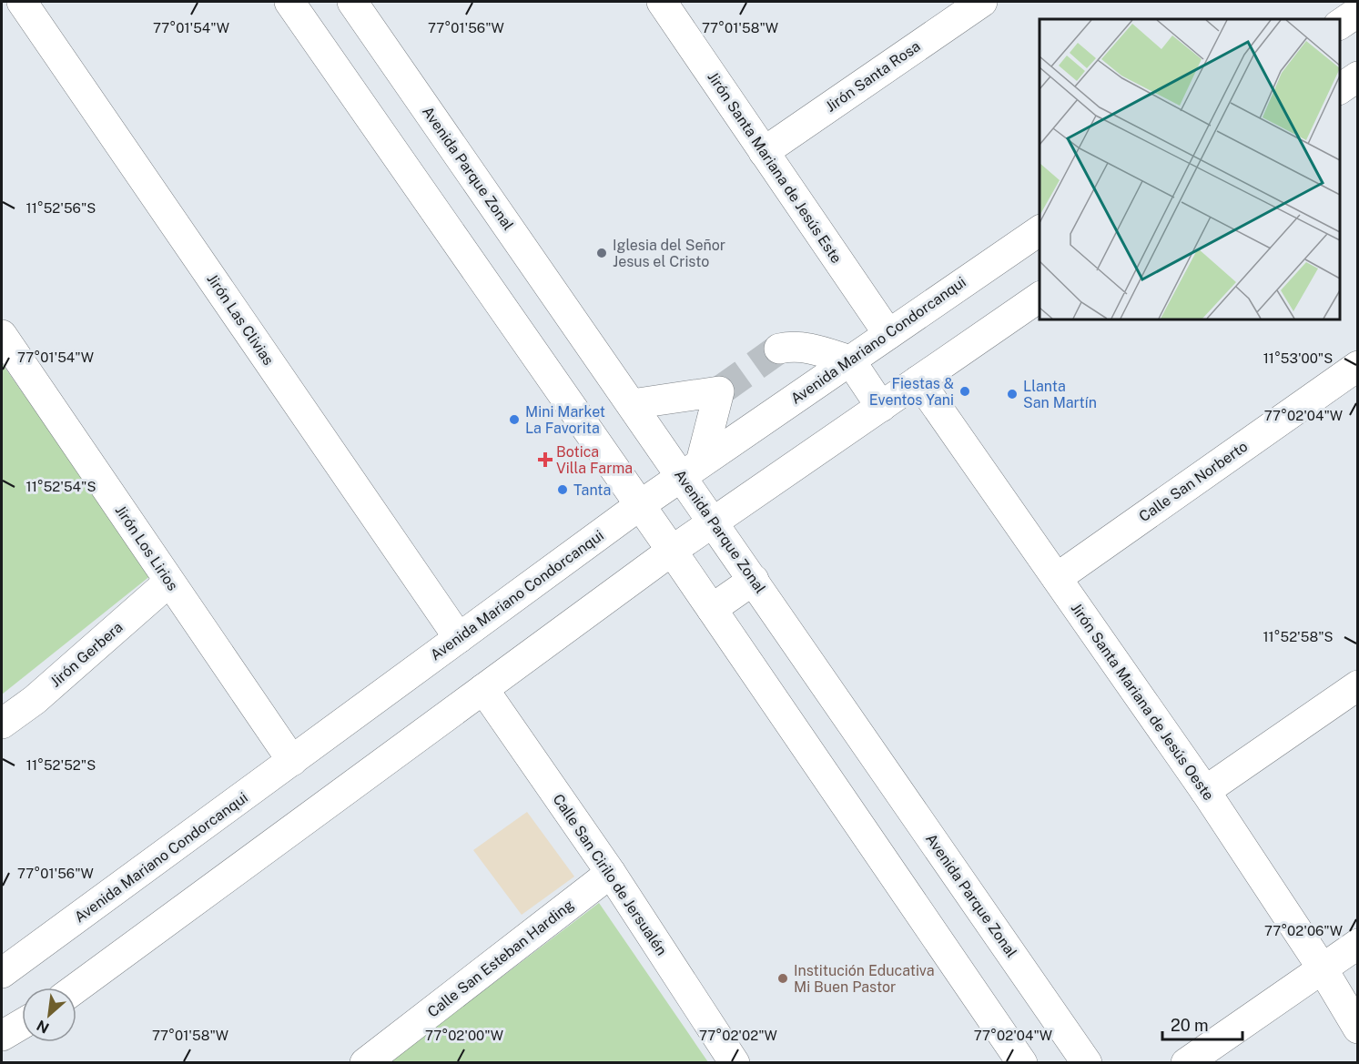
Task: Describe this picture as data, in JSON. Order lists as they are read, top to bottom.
{
  "streets": {
    "main road": [
      "Jirón Santa Rosa",
      "Jirón Santa Mariana de Jesús Este",
      "Avenida Parque Zonal",
      "Jirón Las Clivias",
      "Avenida Mariano Condorcanqui",
      "Calle San Norberto",
      "Jirón Los Lirios",
      "Jirón Gerbera",
      "Jirón Santa Mariana de Jesús Oeste",
      "Calle San Cirilo de Jersualén",
      "Calle San Esteban Harding"
    ]
  },
  "crossings": [
    ["Jirón Santa Rosa", "Jirón Santa Mariana de Jesús Este"],
    ["Jirón Santa Mariana de Jesús Este", "Avenida Mariano Condorcanqui"],
    ["Avenida Parque Zonal", "Avenida Mariano Condorcanqui"],
    ["Jirón Las Clivias", "Avenida Mariano Condorcanqui"],
    ["Avenida Mariano Condorcanqui", "Jirón Los Lirios"],
    ["Calle San Norberto", "Jirón Santa Mariana de Jesús Oeste"],
    ["Jirón Los Lirios", "Jirón Gerbera"],
    ["Calle San Cirilo de Jersualén", "Calle San Esteban Harding"]
  ],
  "places": {
    "other": [
      "Iglesia del Señor Jesus el Cristo",
      "Fiestas & Eventos Yani",
      "Llanta San Martín",
      "Mini Market La Favorita",
      "Tanta",
      "Institución Educativa Mi Buen Pastor"
    ],
    "health": ["Botica Villa Farma"]
  },
  "scale_bar": "20 m",
  "north": "bottom left",
  "coordinates": [
    "77°01'54\"W",
    "77°01'56\"W",
    "77°01'58\"W",
    "11°52'56\"S",
    "11°53'00\"S",
    "77°02'04\"W",
    "11°52'54\"S",
    "11°52'58\"S",
    "11°52'52\"S",
    "77°02'06\"W",
    "77°02'00\"W",
    "77°02'02\"W"
  ]
}
